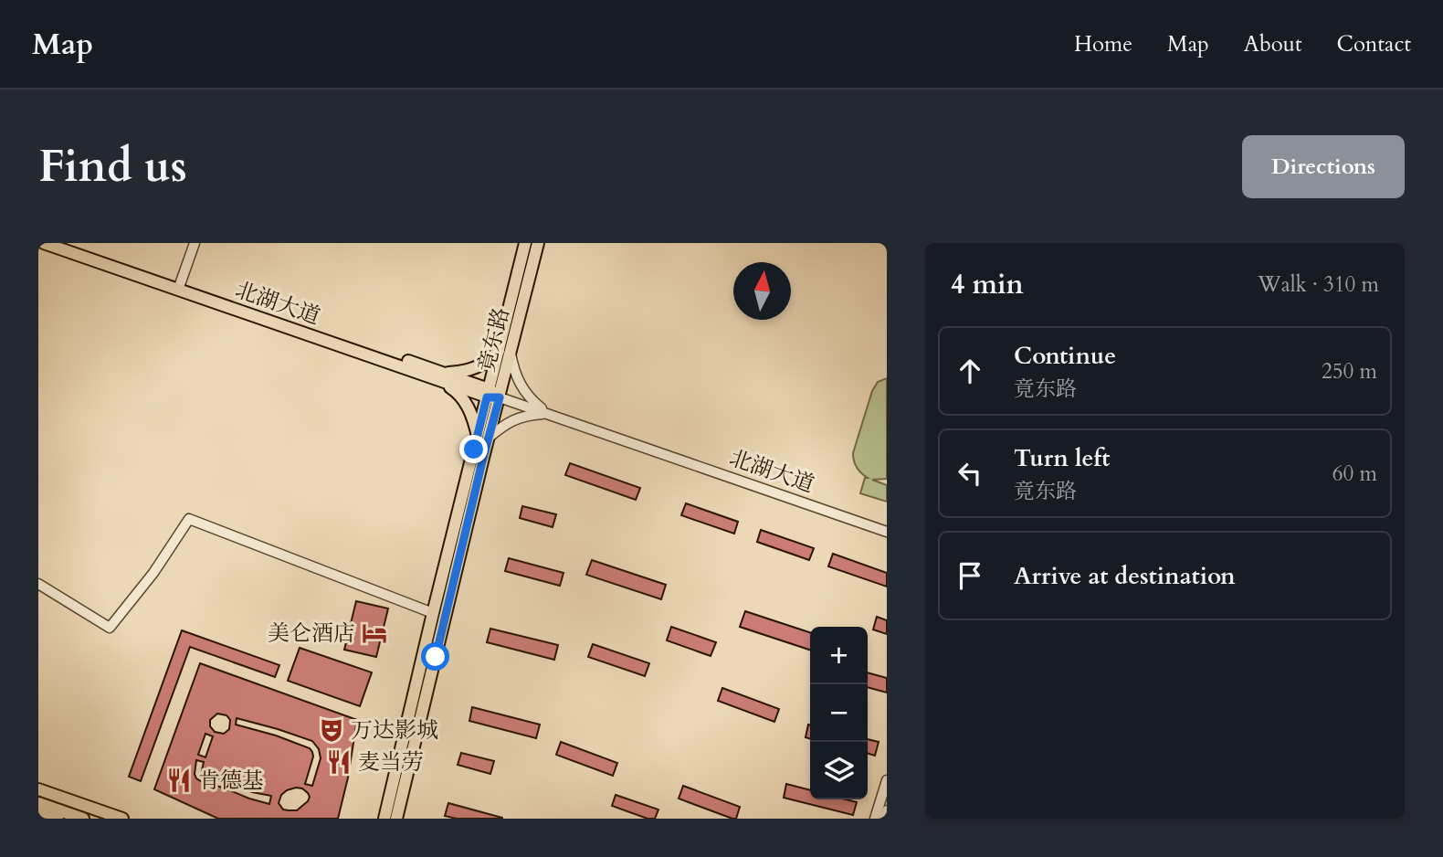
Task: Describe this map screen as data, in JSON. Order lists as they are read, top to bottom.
{
  "streets": {
    "main road": ["北湖大道", "竟东路"]
  },
  "crossings": [
    ["北湖大道", "竟东路"]
  ],
  "places": {
    "hotel": ["美仑酒店"],
    "theatre": ["万达影城"],
    "restaurant": ["麦当劳", "肯德基"]
  },
  "north": "top",
  "page": {
    "header": "Map",
    "nav": [
      "Home",
      "Map",
      "About",
      "Contact"
    ],
    "buttons": "Directions",
    "title": "Find us",
    "heading": ["4 min", "Walk · 310 m"],
    "list": [
      ["Continue", "竟东路", "250 m"],
      ["Turn left", "竟东路", "60 m"],
      "Arrive at destination"
    ],
    "map_buttons": ["+", "−"]
  }
}
